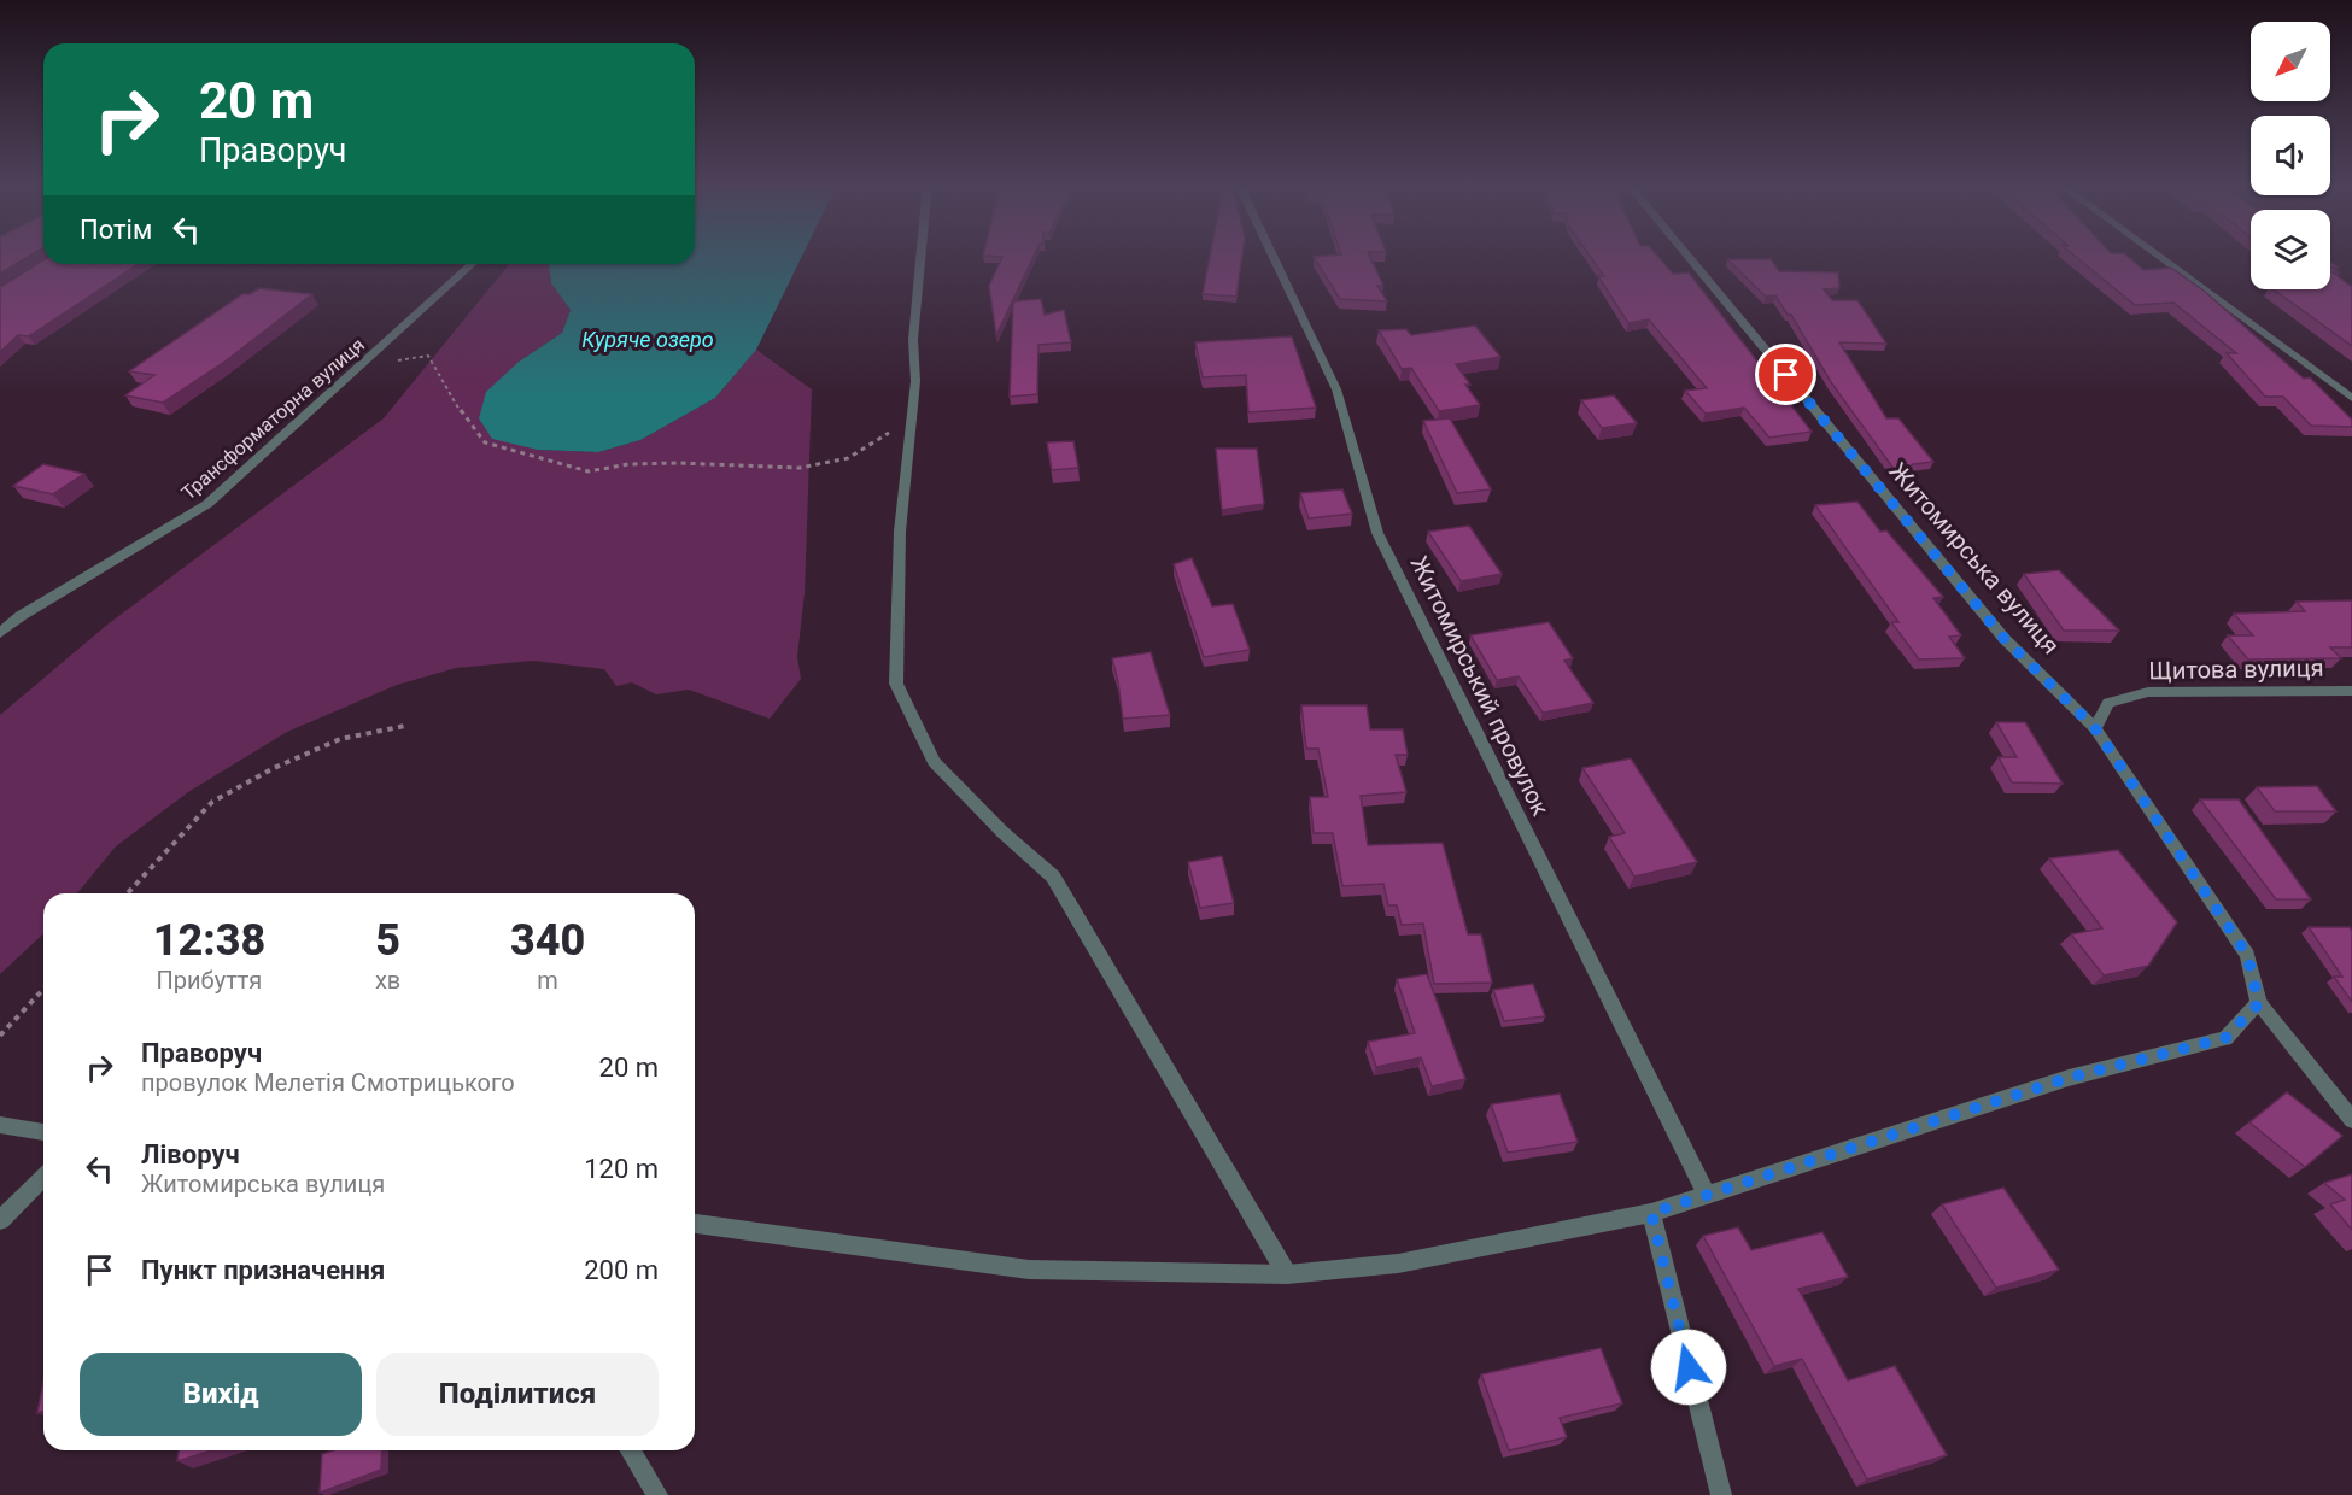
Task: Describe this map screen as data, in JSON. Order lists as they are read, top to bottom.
{
  "streets": {
    "street": [
      "Трансформаторна вулиця",
      "Житомирська вулиця",
      "Щитова вулиця",
      "Житомирський провулок"
    ]
  },
  "crossings": [
    ["Житомирська вулиця", "Щитова вулиця"]
  ],
  "water": ["Куряче озеро"],
  "north": "bottom left",
  "page": {
    "turn": ["20 m", "Праворуч"],
    "then": "Потім",
    "eta": [
      "12:38",
      "Прибуття",
      "5",
      "хв",
      "340",
      "m"
    ],
    "list": [
      {
        "name": "Праворуч",
        "note": "провулок Мелетія Смотрицького",
        "value": "20 m"
      },
      {
        "name": "Ліворуч",
        "note": "Житомирська вулиця",
        "value": "120 m"
      },
      {
        "name": "Пункт призначення",
        "value": "200 m"
      }
    ],
    "buttons": ["Вихід", "Поділитися"]
  }
}
